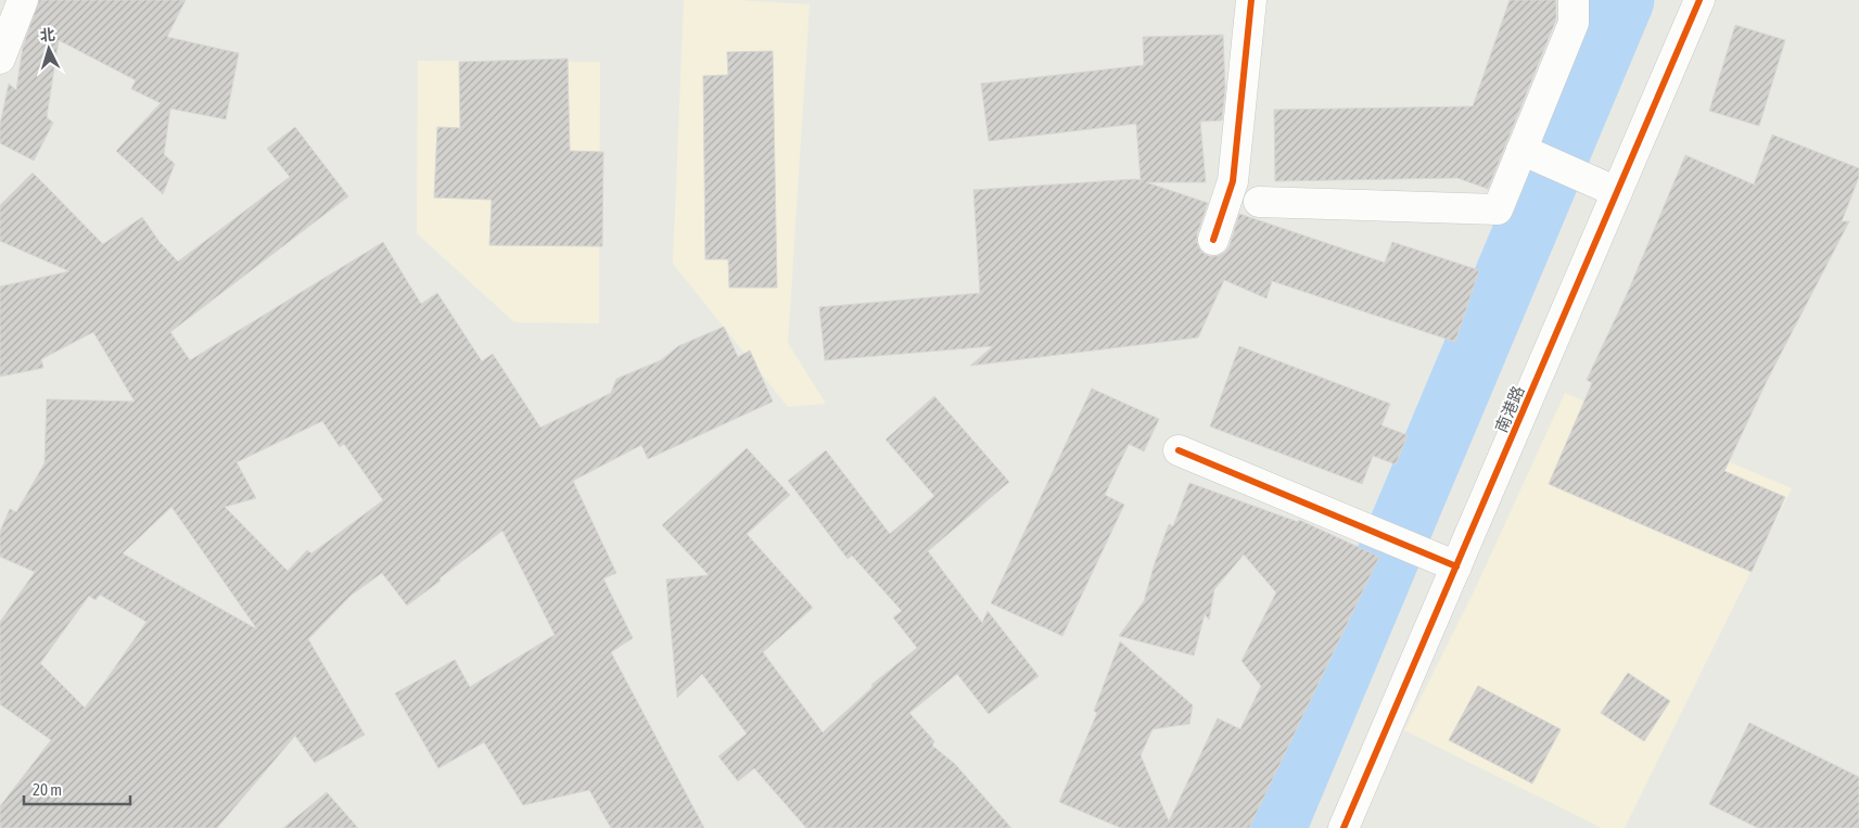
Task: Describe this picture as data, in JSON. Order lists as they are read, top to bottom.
{
  "streets": {
    "street": ["南港路"]
  },
  "scale_bar": "20 m",
  "north": "top"
}
